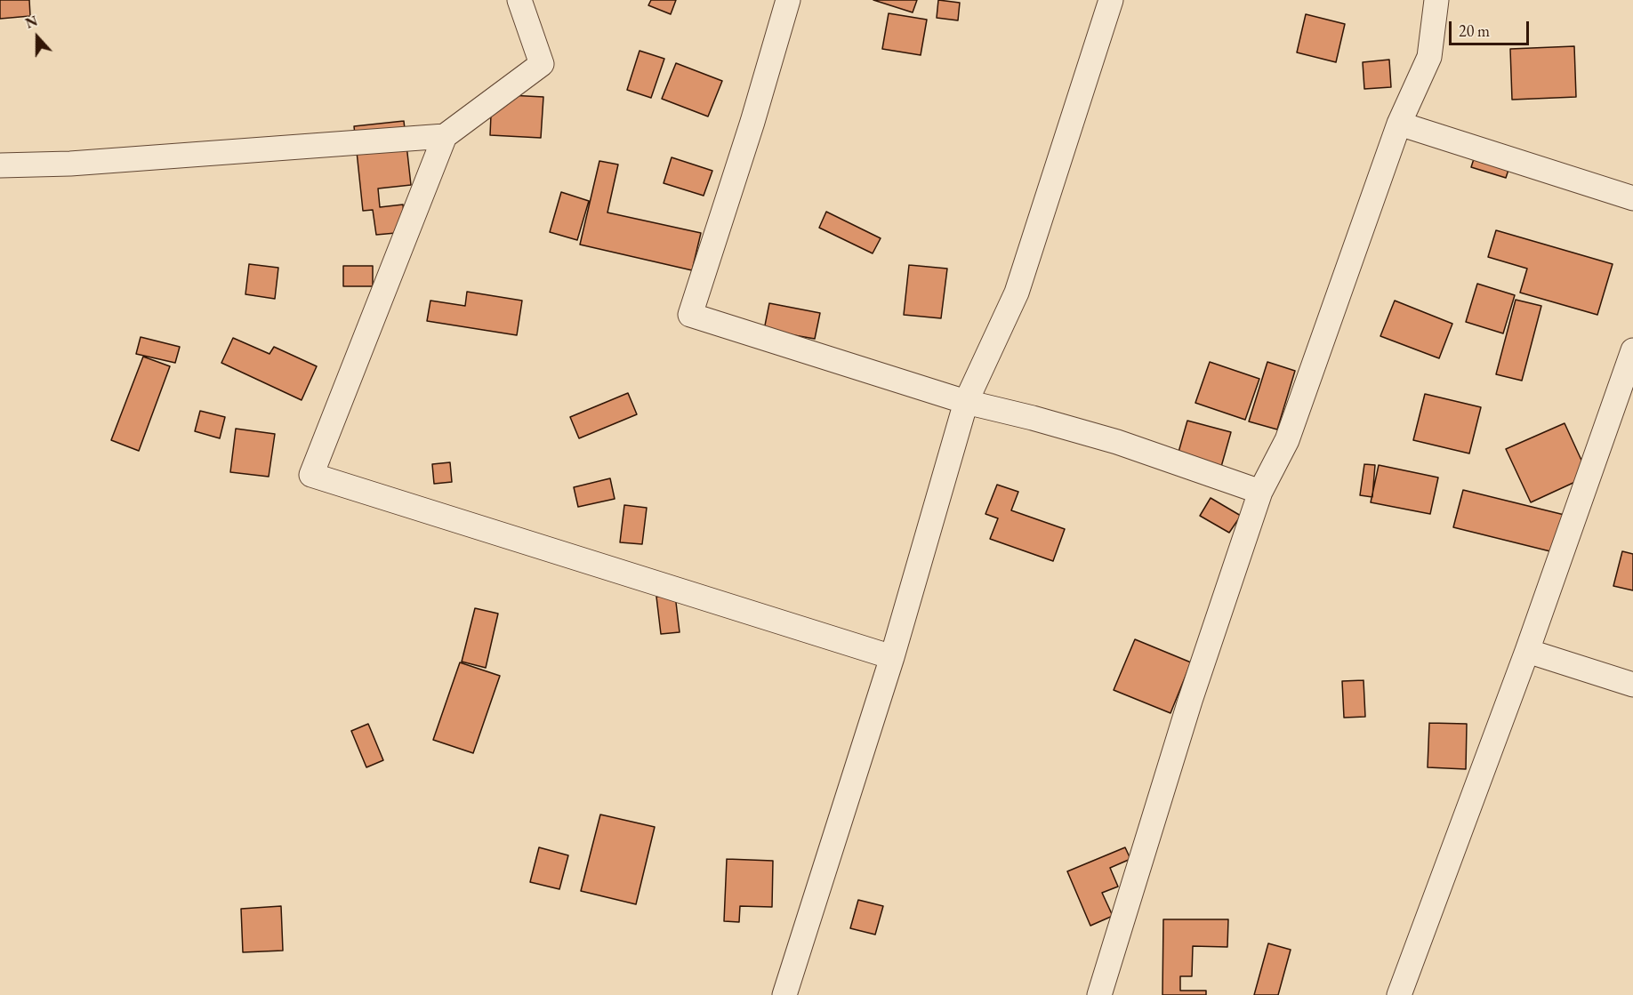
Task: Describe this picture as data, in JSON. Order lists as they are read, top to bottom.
{
  "scale_bar": "20 m",
  "north": "top"
}
